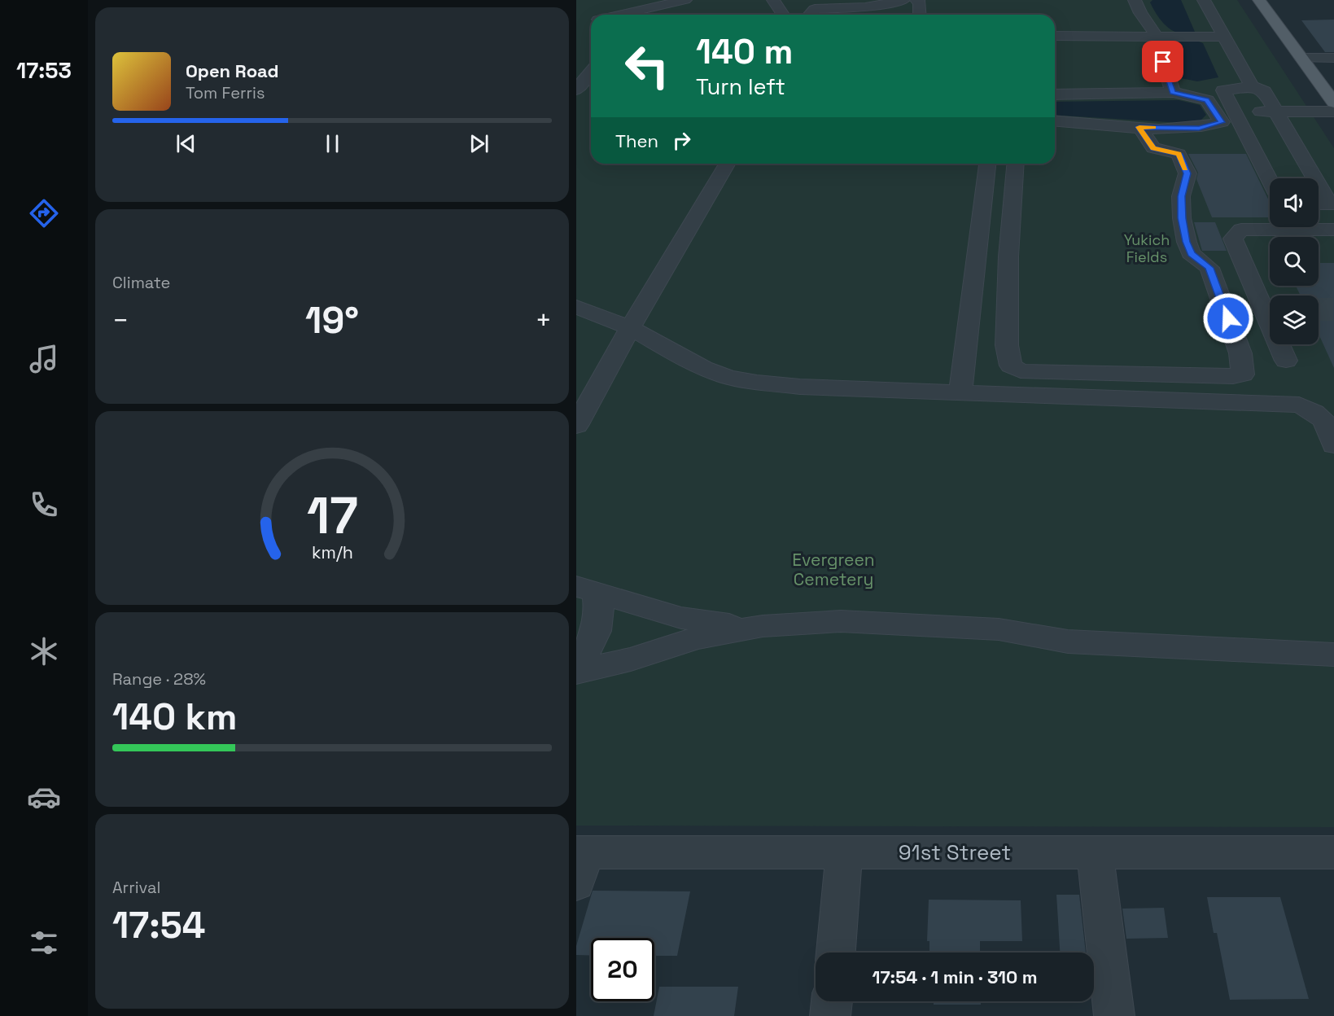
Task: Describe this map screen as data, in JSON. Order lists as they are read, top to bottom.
{
  "streets": {
    "street": ["91st Street"]
  },
  "parks": ["Yukich Fields", "Evergreen Cemetery"],
  "page": {
    "tabs": "17:53",
    "turn": ["140 m", "Turn left"],
    "song": ["Open Road", "Tom Ferris"],
    "then": "Then",
    "tile": [
      "Climate",
      ["Range · 28%", "140 km"],
      ["Arrival", "17:54"]
    ],
    "heat": ["−", "19°", "+"],
    "limit": "20",
    "trip": "17:54 · 1 min · 310 m",
    "gauge": ["17", "km/h"]
  }
}
